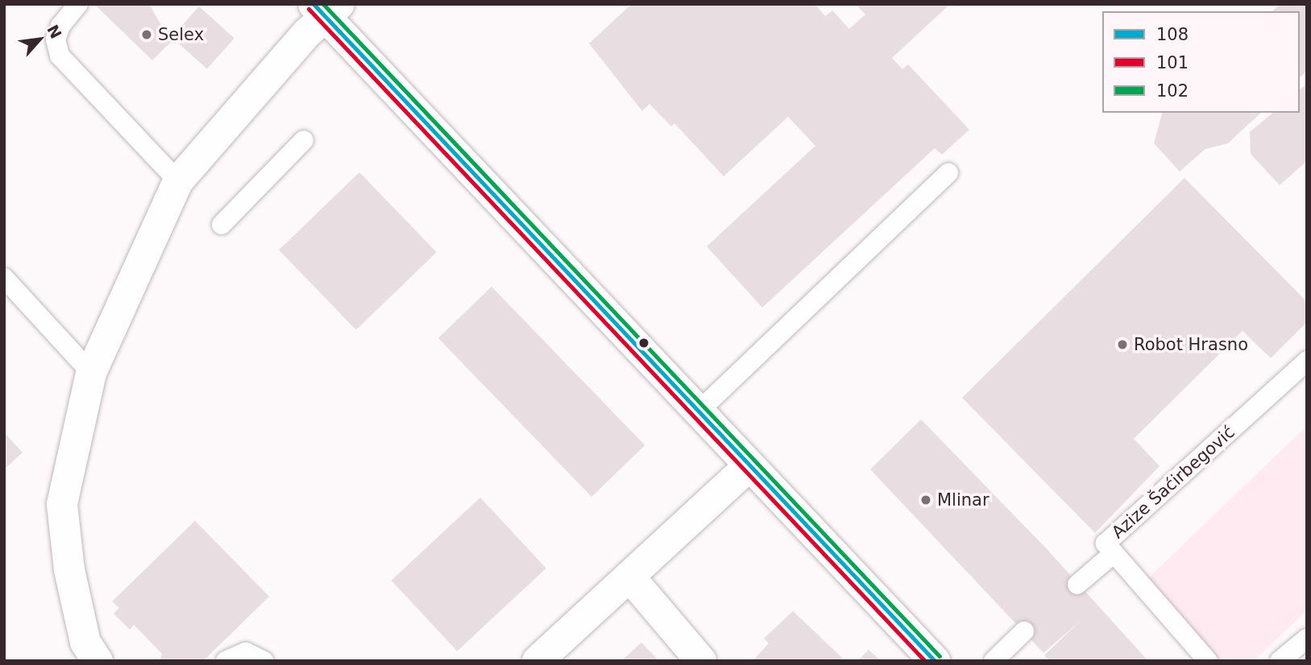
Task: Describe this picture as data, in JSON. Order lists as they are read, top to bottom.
{
  "streets": {
    "lane": ["Azize Šaćirbegović"]
  },
  "places": ["Selex", "Robot Hrasno", "Mlinar"],
  "lines": ["transit line 108", "transit line 102", "transit line 101"],
  "legend": ["108", "101", "102"],
  "north": "top right"
}
